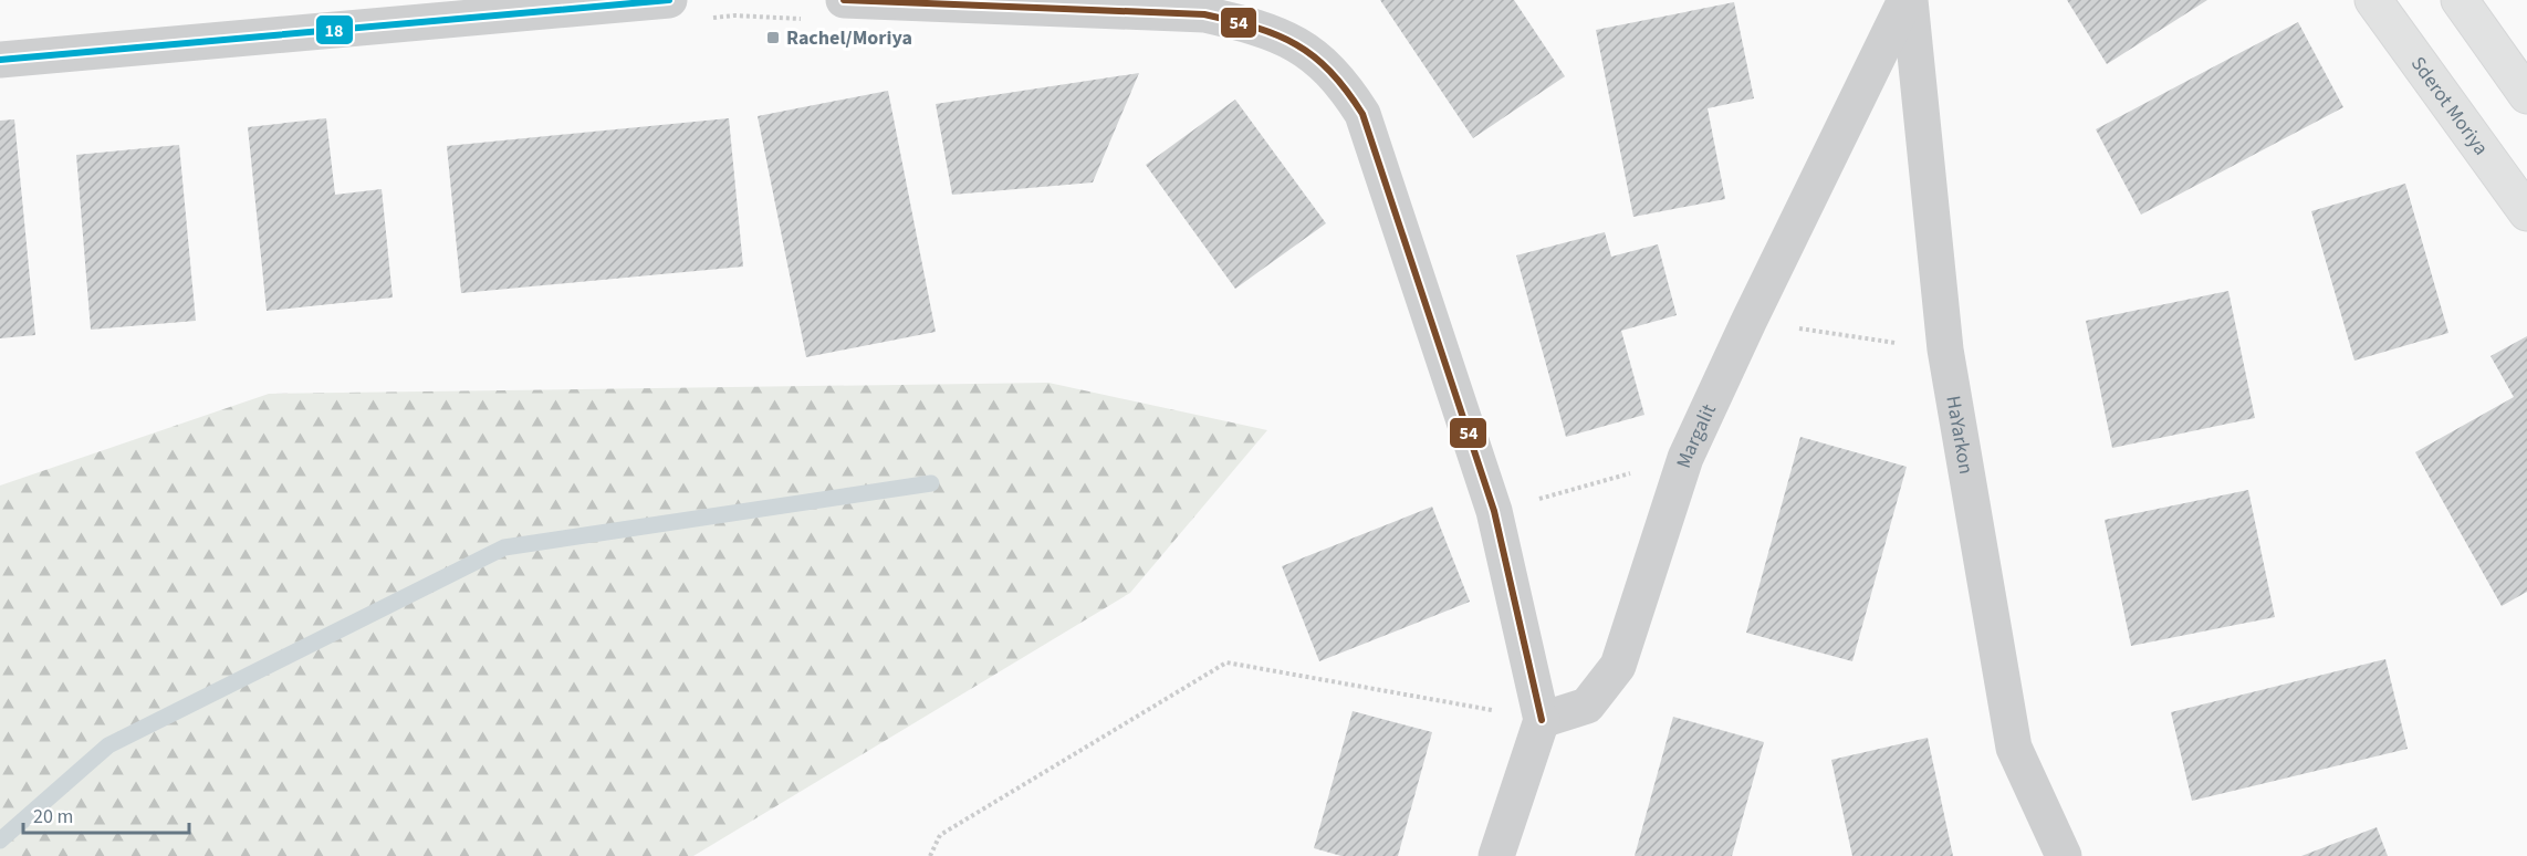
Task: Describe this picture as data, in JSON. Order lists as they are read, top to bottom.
{
  "streets": {
    "main road": ["Sderot Moriya"],
    "street": ["HaYarkon", "Margalit"]
  },
  "crossings": [
    ["HaYarkon", "Margalit"]
  ],
  "places": {
    "transit": ["Rachel/Moriya"]
  },
  "lines": ["transit line 54", "transit line 18"],
  "scale_bar": "20 m"
}
